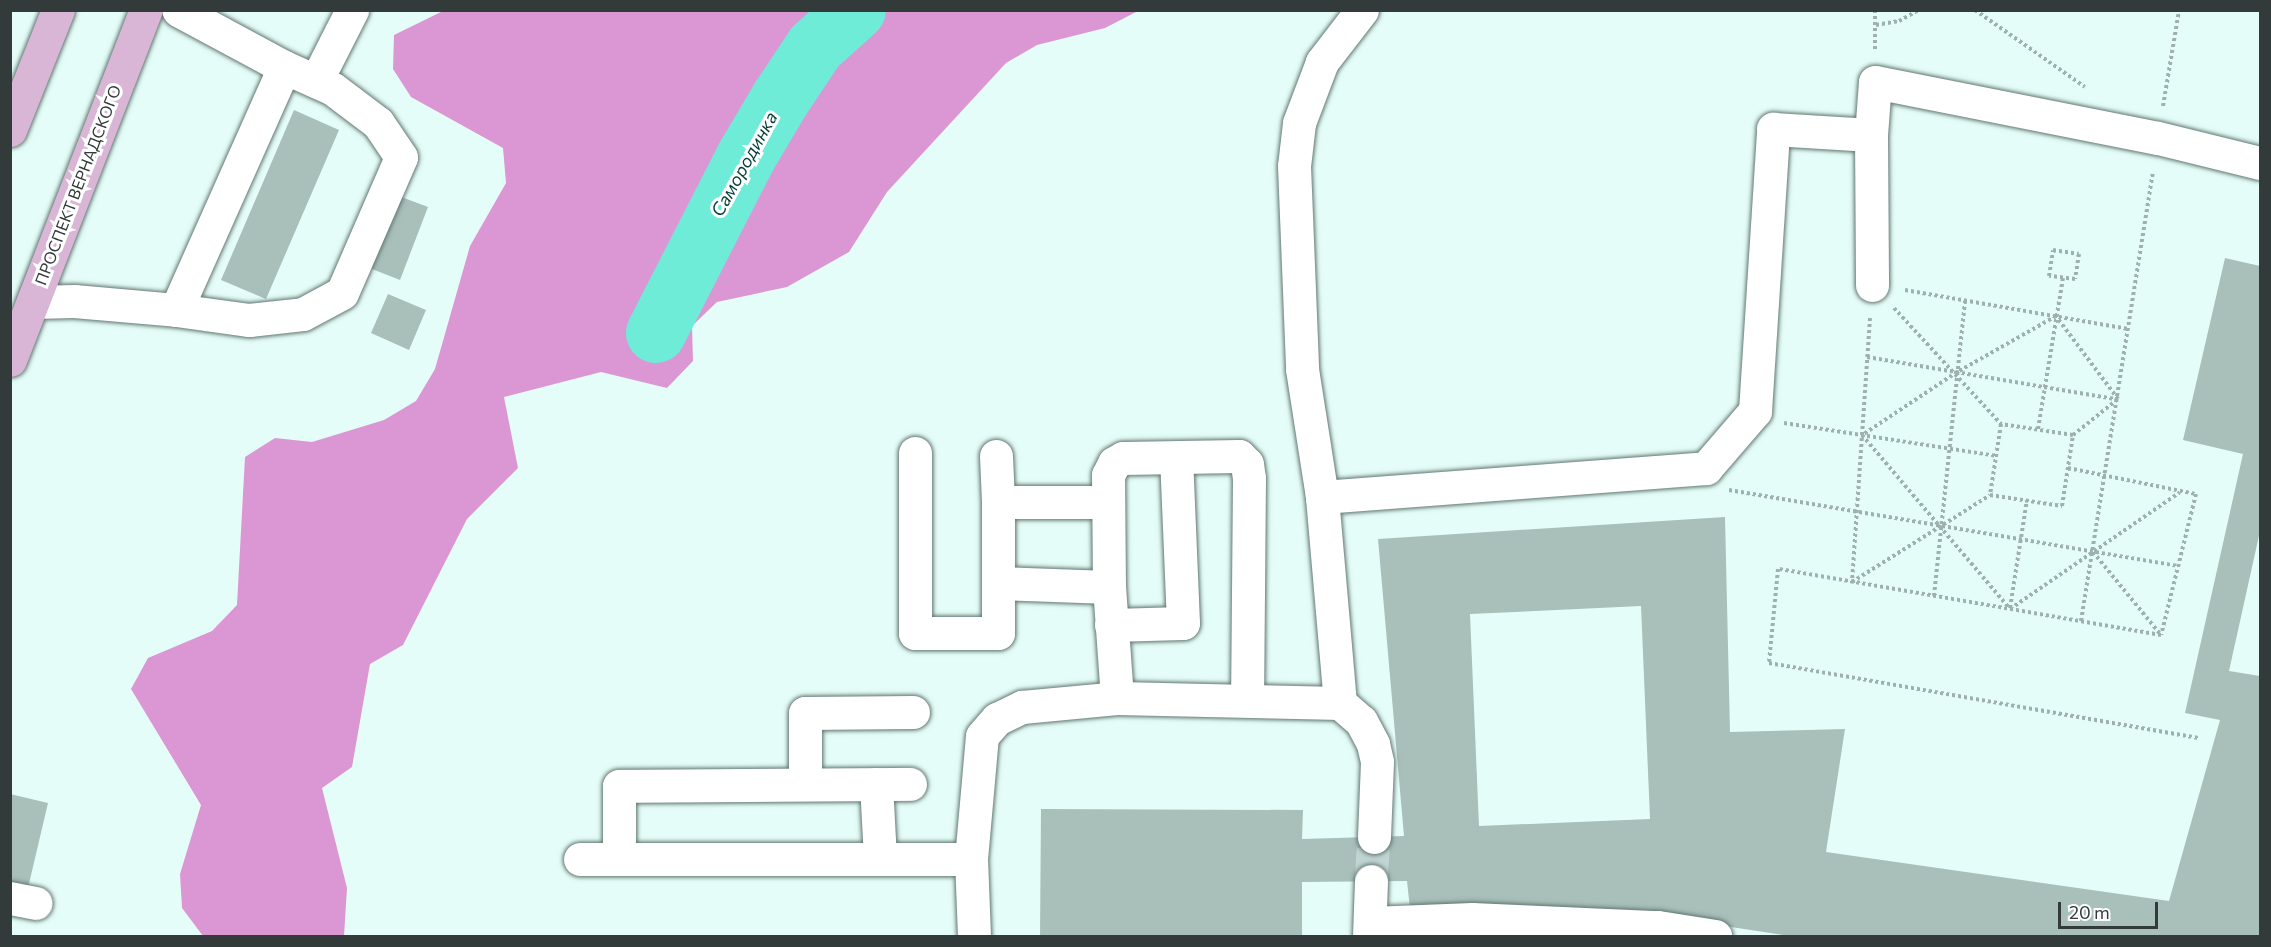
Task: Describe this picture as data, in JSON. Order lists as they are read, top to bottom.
{
  "streets": {
    "main road": ["ПРОСПЕКТ ВЕРНАДСКОГО"]
  },
  "water": ["Самородинка"],
  "scale_bar": "20 m"
}
